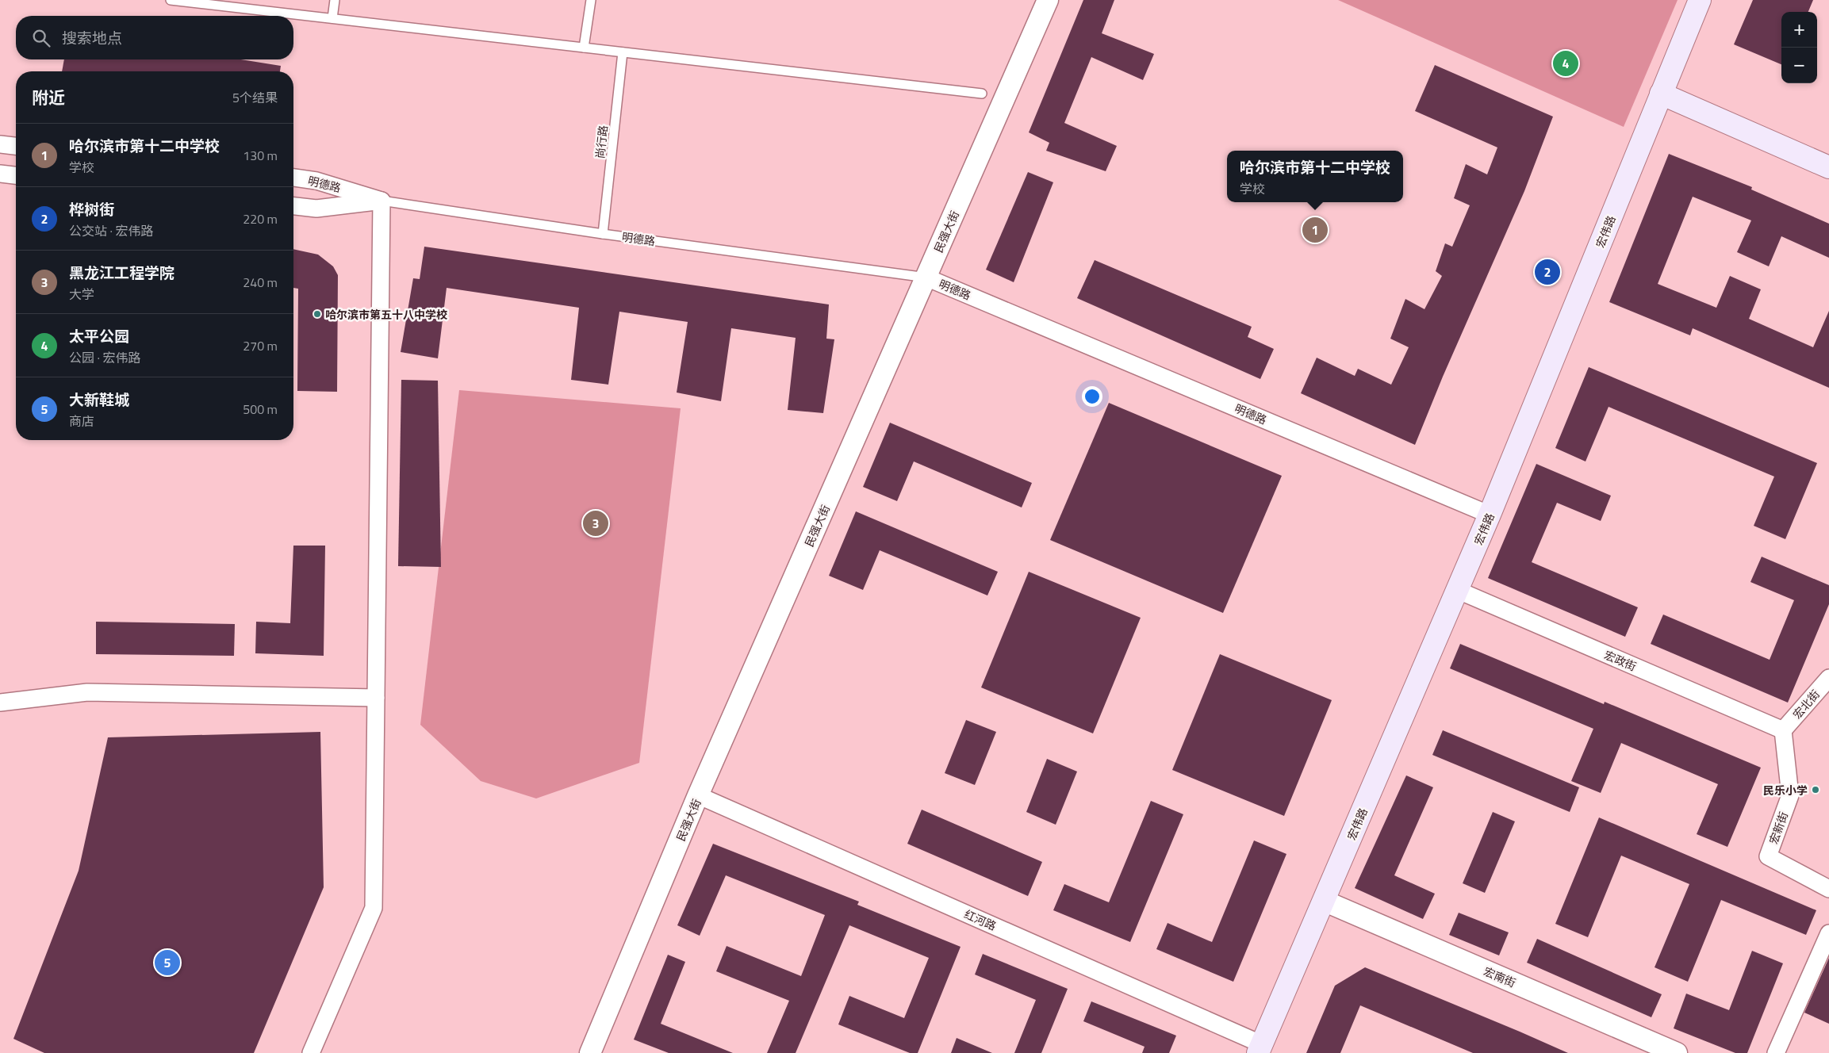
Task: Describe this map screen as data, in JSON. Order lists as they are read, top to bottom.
{
  "streets": {
    "main road": ["宏伟路"],
    "street": [
      "明德路",
      "民强大街",
      "宏政街",
      "宏北街",
      "宏新街",
      "红河路",
      "宏南街"
    ],
    "lane": ["尚行路"]
  },
  "crossings": [
    ["尚行路", "明德路"],
    ["明德路", "民强大街"],
    ["明德路", "宏伟路"],
    ["民强大街", "红河路"],
    ["宏伟路", "宏政街"],
    ["宏伟路", "红河路"],
    ["宏伟路", "宏南街"],
    ["宏政街", "宏北街"],
    ["宏政街", "宏新街"],
    ["宏北街", "宏新街"]
  ],
  "places": ["哈尔滨市第五十八中学校", "民乐小学"],
  "page": {
    "map_buttons": ["+", "−"],
    "search": "搜索地点",
    "pins": [
      "4",
      "1",
      "2",
      "3",
      "5"
    ],
    "heading": ["附近", "5个结果"],
    "list": [
      {
        "mark": "1",
        "name": "哈尔滨市第十二中学校",
        "note": "学校",
        "value": "130 m"
      },
      {
        "mark": "2",
        "name": "桦树街",
        "note": "公交站 · 宏伟路",
        "value": "220 m"
      },
      {
        "mark": "3",
        "name": "黑龙江工程学院",
        "note": "大学",
        "value": "240 m"
      },
      {
        "mark": "4",
        "name": "太平公园",
        "note": "公园 · 宏伟路",
        "value": "270 m"
      },
      {
        "mark": "5",
        "name": "大新鞋城",
        "note": "商店",
        "value": "500 m"
      }
    ],
    "popup": ["哈尔滨市第十二中学校", "学校"]
  }
}
